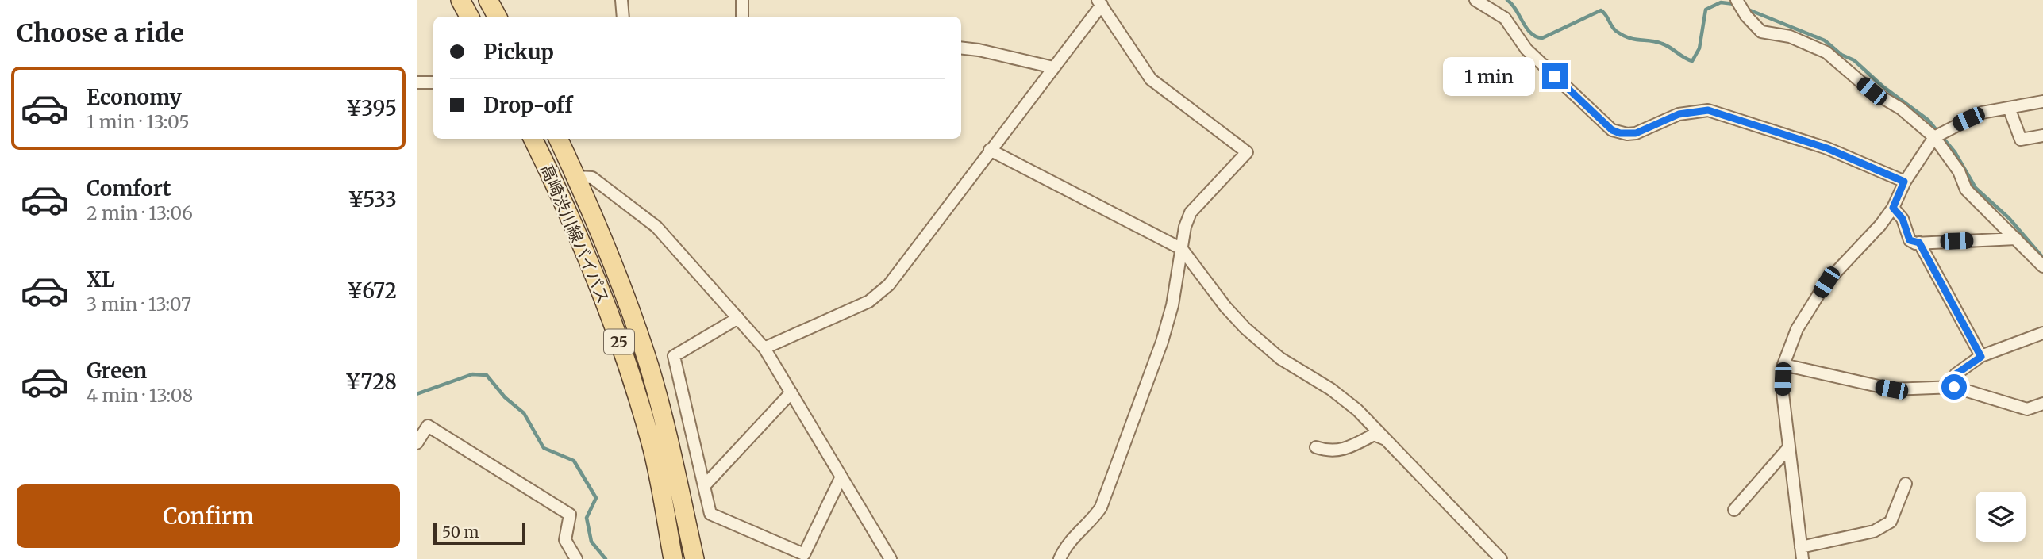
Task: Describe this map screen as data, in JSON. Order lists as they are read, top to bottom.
{
  "streets": {
    "main road": ["高崎渋川線バイパス", "25"]
  },
  "scale_bar": "50 m",
  "page": {
    "heading": "Choose a ride",
    "banner": ["Pickup", "Drop-off"],
    "bubble": "1 min",
    "list": [
      {
        "name": "Economy",
        "note": "1 min · 13:05",
        "value": "¥395"
      },
      {
        "name": "Comfort",
        "note": "2 min · 13:06",
        "value": "¥533"
      },
      {
        "name": "XL",
        "note": "3 min · 13:07",
        "value": "¥672"
      },
      {
        "name": "Green",
        "note": "4 min · 13:08",
        "value": "¥728"
      }
    ],
    "buttons": "Confirm",
    "scale": "50 m"
  }
}
